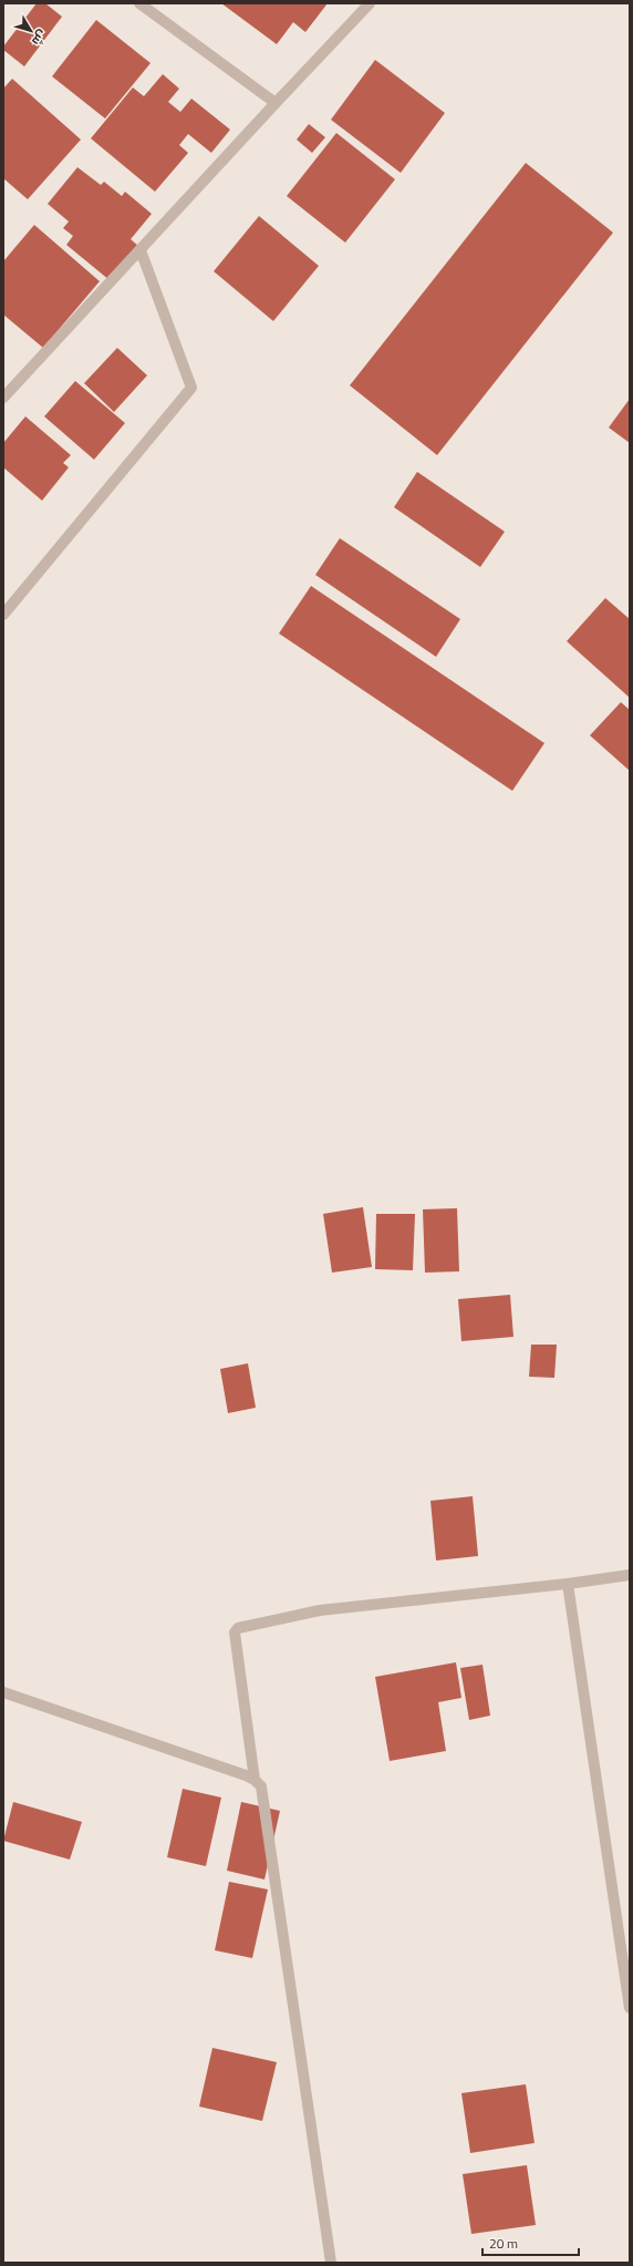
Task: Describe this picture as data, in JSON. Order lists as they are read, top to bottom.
{
  "scale_bar": "20 m",
  "north": "bottom right"
}
